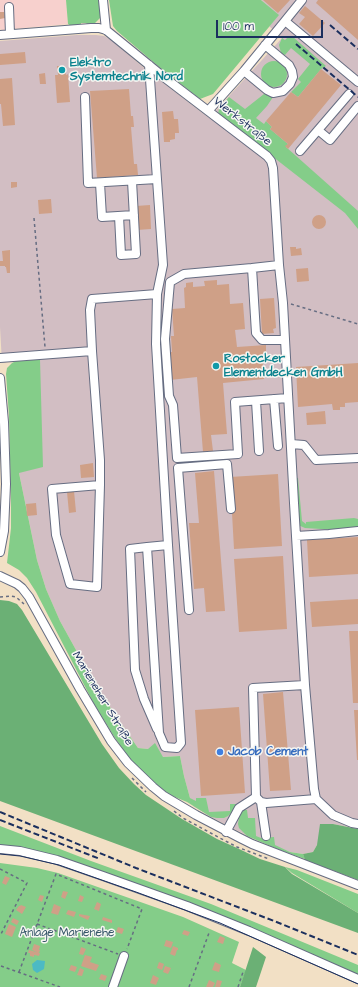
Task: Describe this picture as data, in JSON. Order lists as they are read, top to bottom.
{
  "streets": {
    "street": ["Werkstraße", "Marieneher Straße"]
  },
  "parks": ["Anlage Marienehe"],
  "places": ["Elektro Systemtechnik Nord", "Rostocker Elementdecken GmbH", "Jacob Cement"],
  "scale_bar": "100 m"
}
